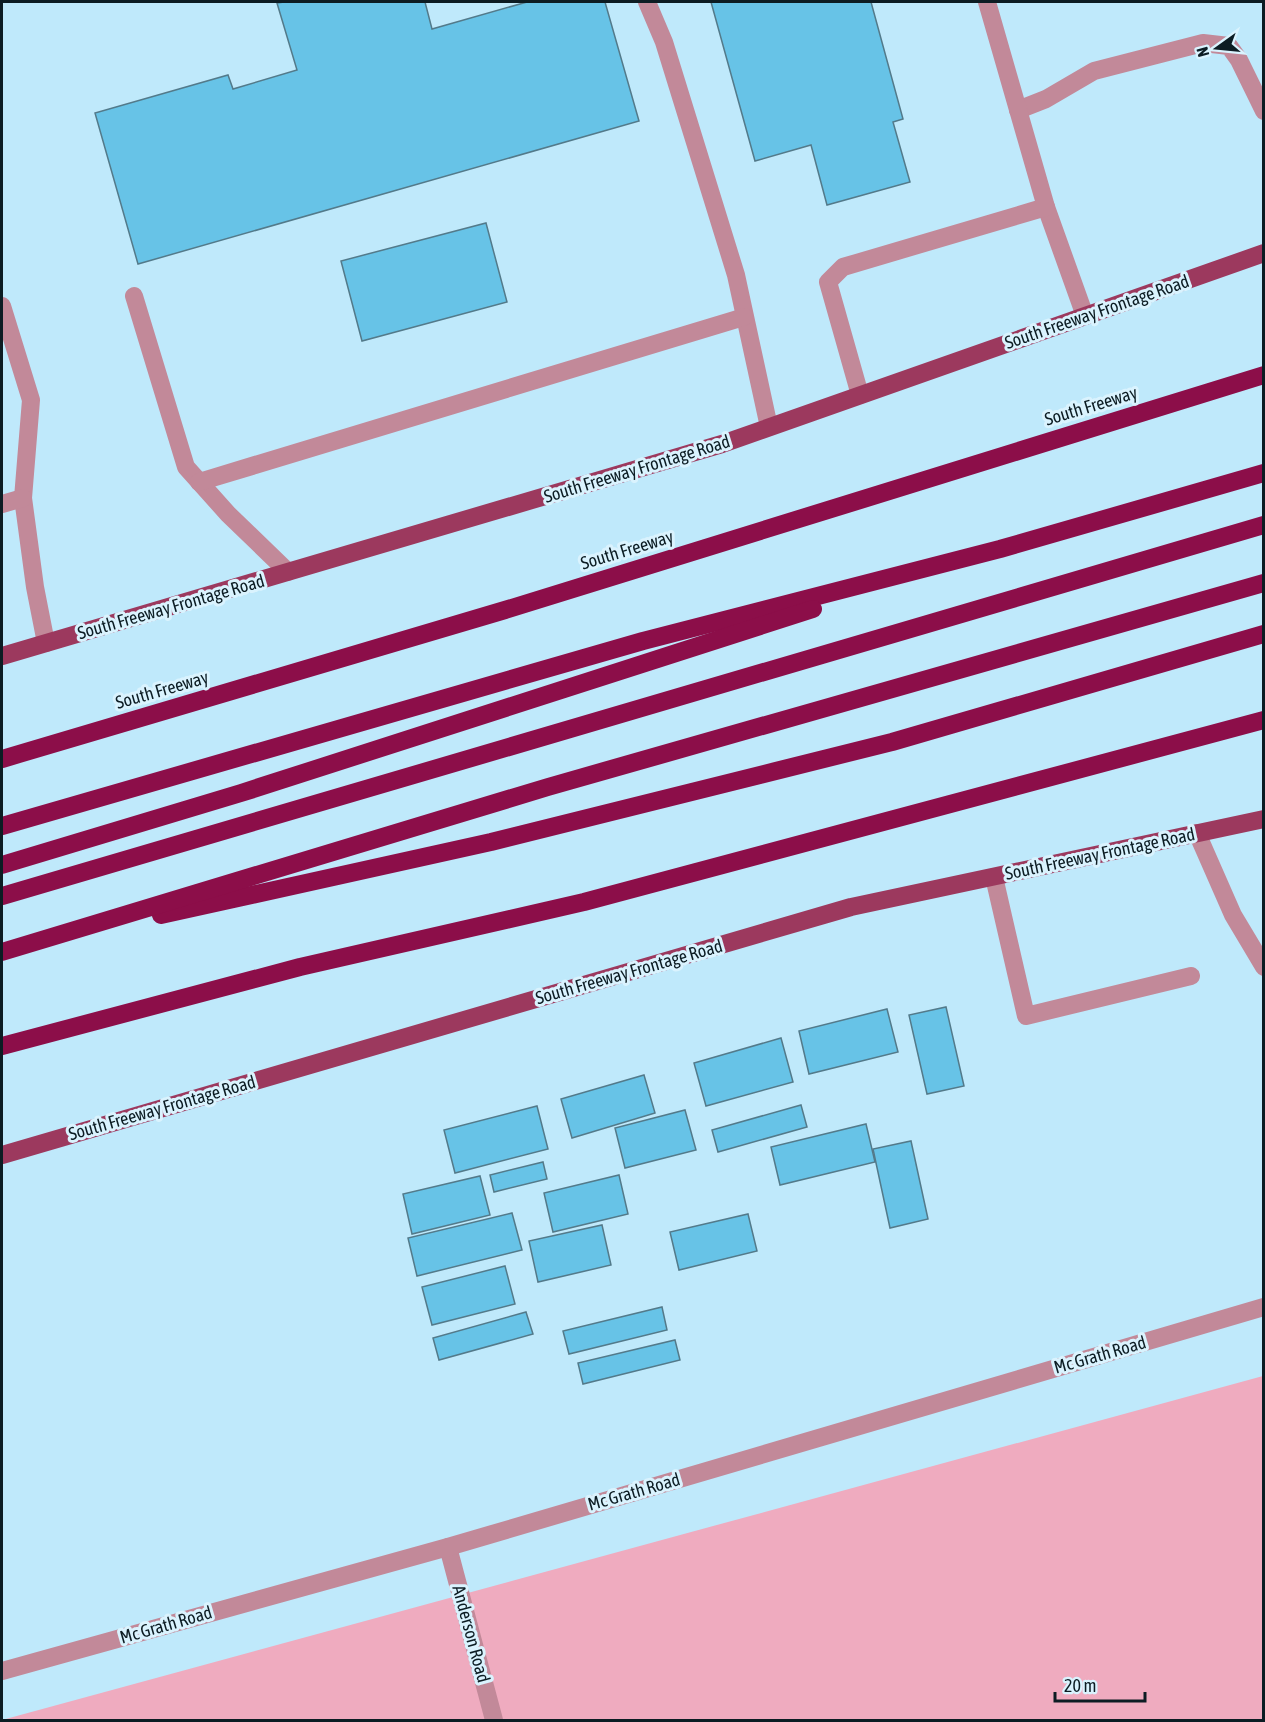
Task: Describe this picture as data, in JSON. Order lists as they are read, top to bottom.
{
  "streets": {
    "highway": ["South Freeway"],
    "main road": ["South Freeway Frontage Road"],
    "street": ["Mc Grath Road", "Anderson Road"]
  },
  "crossings": [
    ["Mc Grath Road", "Anderson Road"]
  ],
  "scale_bar": "20 m",
  "north": "left"
}
